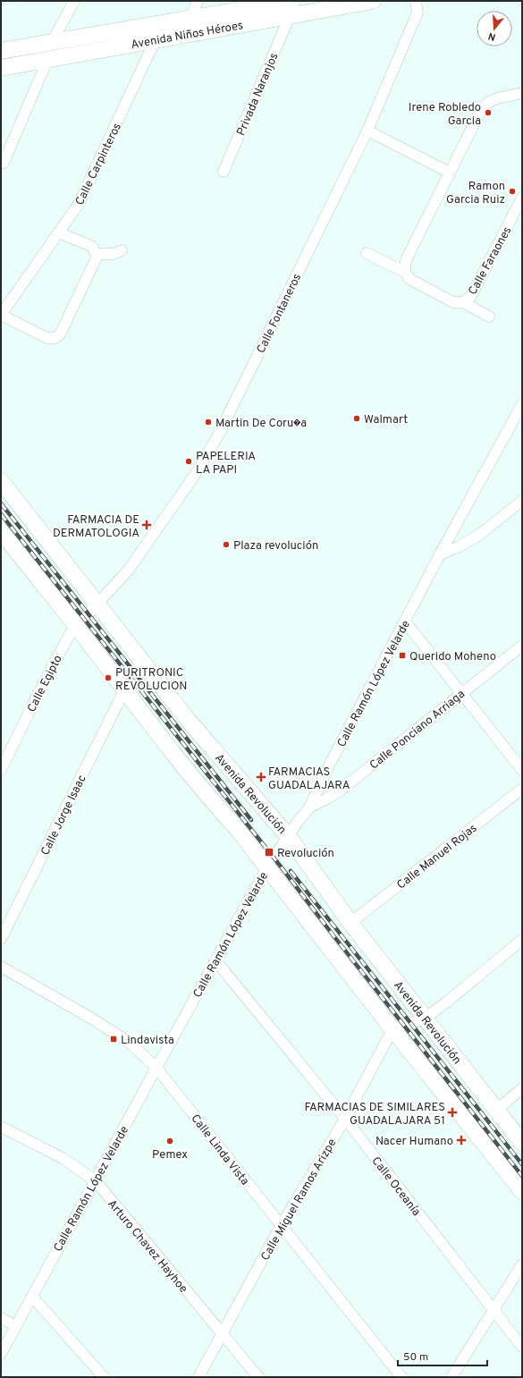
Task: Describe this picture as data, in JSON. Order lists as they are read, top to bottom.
{
  "streets": {
    "main road": ["Avenida Niños Héroes", "Avenida Revolución"],
    "street": [
      "Privada Naranjos",
      "Calle Carpinteros",
      "Calle Faraones",
      "Calle Fontaneros",
      "Calle Egipto",
      "Calle Ramón López Velarde",
      "Calle Ponciano Arriaga",
      "Calle Jorge Isaac",
      "Calle Manuel Rojas",
      "Calle Linda Vista",
      "Calle Oceanía",
      "Calle Miguel Ramos Arizpe",
      "Arturo Chavez Hayhoe"
    ]
  },
  "crossings": [
    ["Avenida Niños Héroes", "Privada Naranjos"],
    ["Avenida Niños Héroes", "Calle Carpinteros"],
    ["Calle Fontaneros", "Calle Egipto"],
    ["Calle Fontaneros", "Avenida Revolución"],
    ["Calle Egipto", "Avenida Revolución"],
    ["Calle Ramón López Velarde", "Calle Ponciano Arriaga"],
    ["Calle Ramón López Velarde", "Avenida Revolución"],
    ["Calle Ramón López Velarde", "Calle Linda Vista"],
    ["Calle Ramón López Velarde", "Calle Oceanía"],
    ["Calle Ramón López Velarde", "Arturo Chavez Hayhoe"],
    ["Avenida Revolución", "Calle Manuel Rojas"],
    ["Calle Linda Vista", "Calle Miguel Ramos Arizpe"],
    ["Calle Oceanía", "Calle Miguel Ramos Arizpe"],
    ["Calle Miguel Ramos Arizpe", "Arturo Chavez Hayhoe"]
  ],
  "places": {
    "other": [
      "Irene Robledo Garcia",
      "Ramon Garcia Ruiz",
      "Walmart",
      "Martin De Coru�a",
      "PAPELERIA LA PAPI",
      "Plaza revolución",
      "PURITRONIC REVOLUCION",
      "Pemex"
    ],
    "health": [
      "FARMACIA DE DERMATOLOGIA",
      "FARMACIAS GUADALAJARA",
      "FARMACIAS DE SIMILARES GUADALAJARA 51",
      "Nacer Humano"
    ],
    "transit": ["Querido Moheno", "Revolución", "Lindavista"]
  },
  "scale_bar": "50 m",
  "north": "bottom"
}
